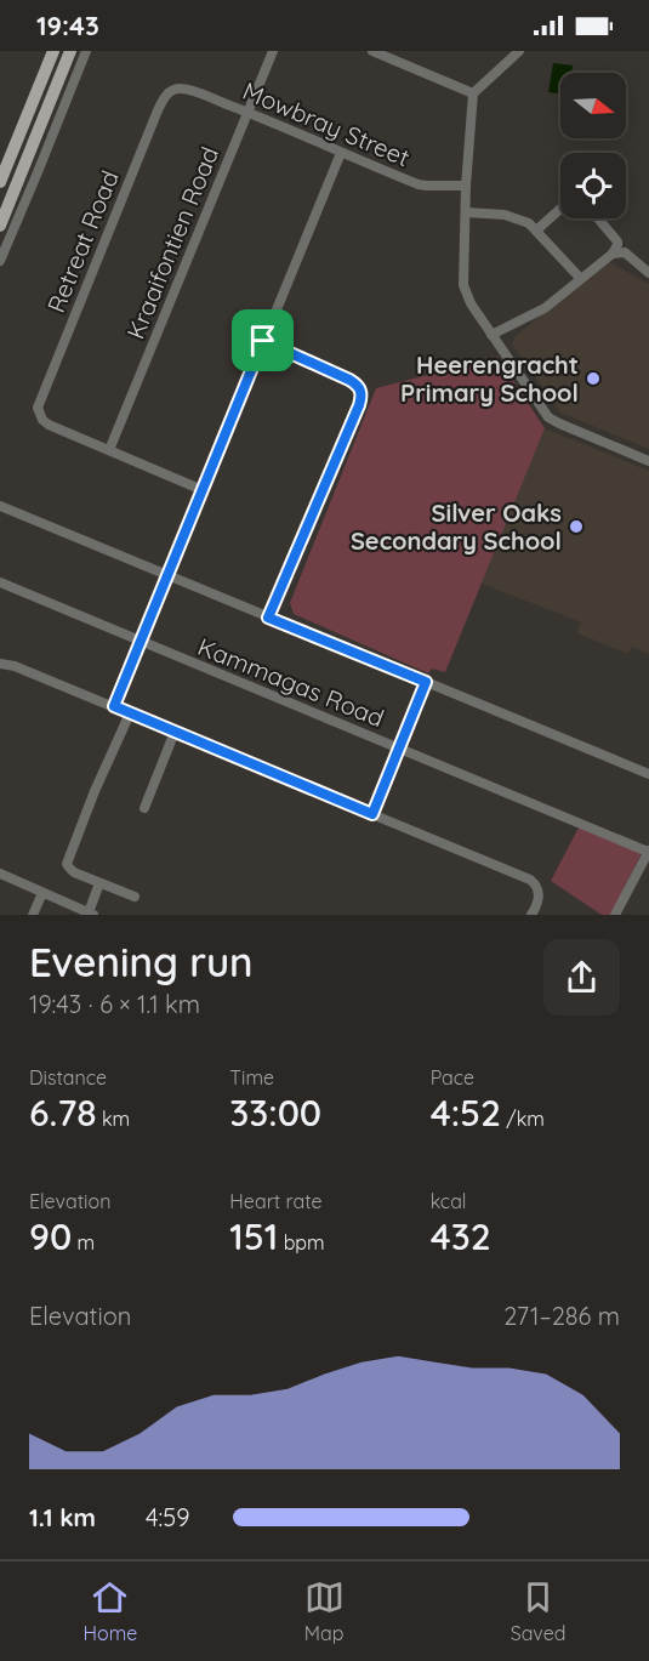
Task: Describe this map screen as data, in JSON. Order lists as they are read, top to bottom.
{
  "streets": {
    "street": [
      "Mowbray Street",
      "Retreat Road",
      "Kraaifontien Road",
      "Kammagas Road"
    ]
  },
  "crossings": [
    ["Mowbray Street", "Retreat Road"],
    ["Mowbray Street", "Kraaifontien Road"],
    ["Retreat Road", "Kraaifontien Road"]
  ],
  "places": ["Heerengracht Primary School", "Silver Oaks Secondary School"],
  "north": "right",
  "page": {
    "status": "19:43",
    "heading": ["Evening run", "19:43 · 6 × 1.1 km"],
    "stats": [
      ["Distance", "6.78 km"],
      ["Time", "33:00"],
      ["Pace", "4:52 /km"],
      ["Elevation", "90 m"],
      ["Heart rate", "151 bpm"],
      ["kcal", "432"]
    ],
    "chart": ["Elevation", "271–286 m"],
    "list": [
      {
        "name": "1.1 km",
        "note": "4:59"
      }
    ],
    "tabs": ["Home", "Map", "Saved"]
  }
}
